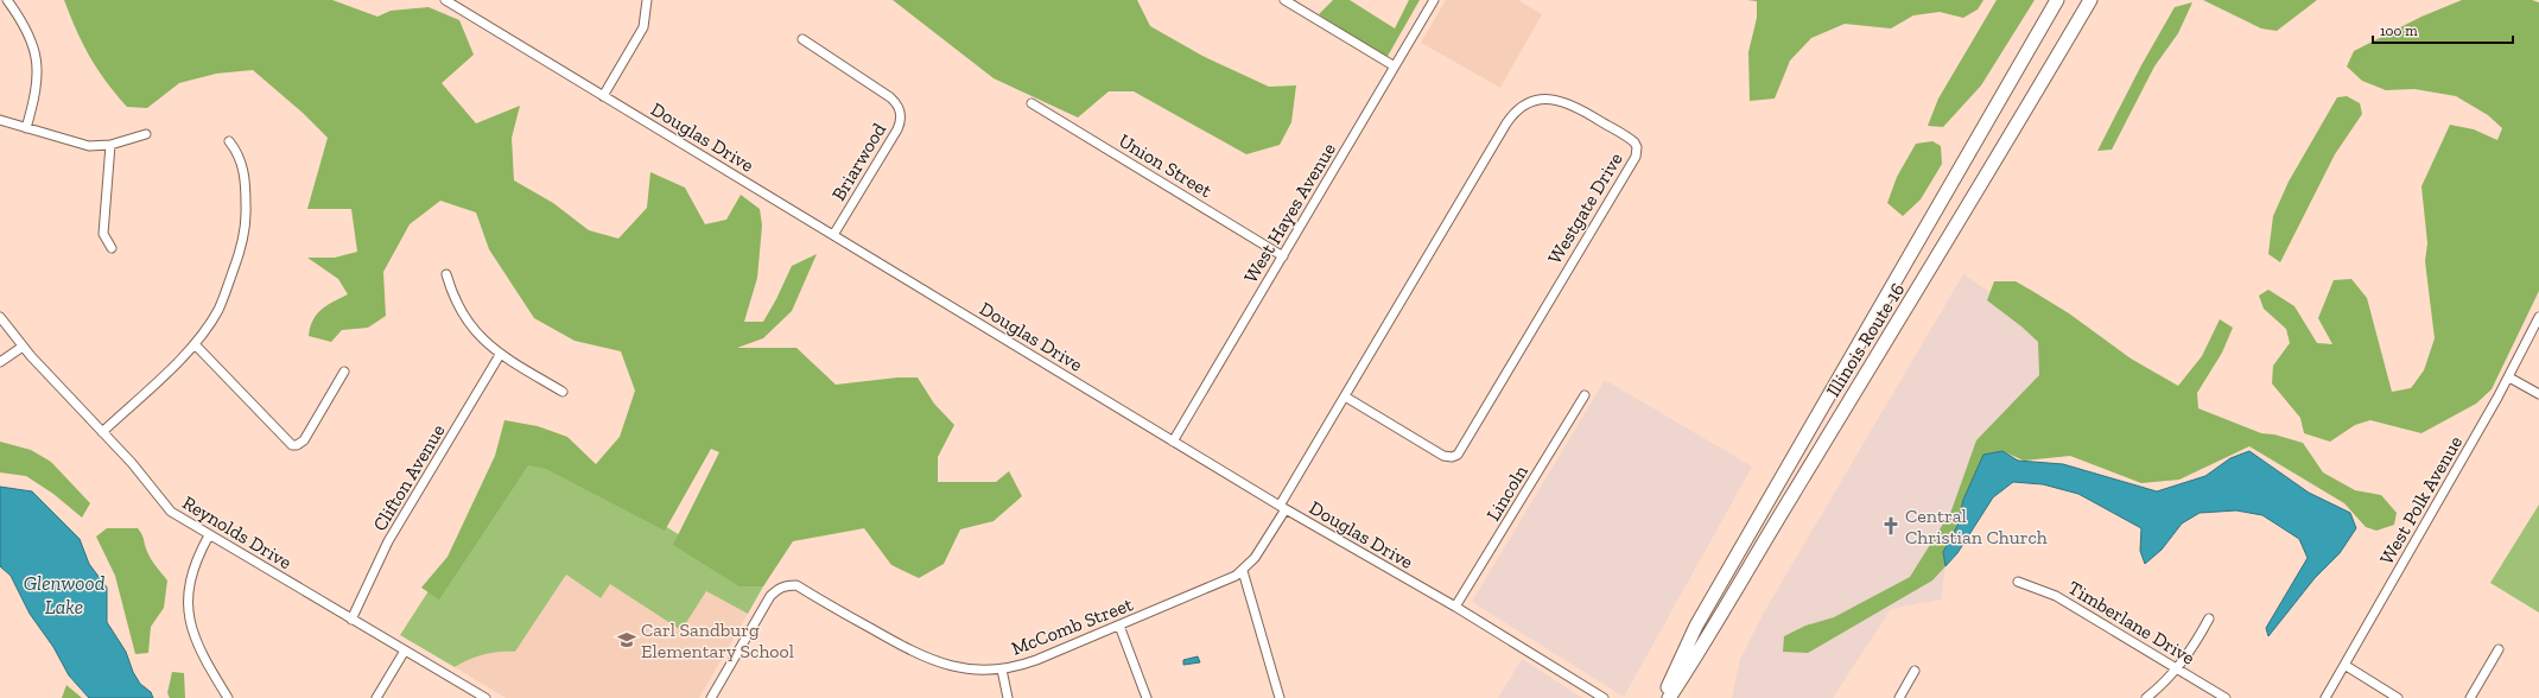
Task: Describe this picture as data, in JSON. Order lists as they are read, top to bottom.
{
  "streets": {
    "main road": ["Illinois Route 16"],
    "street": [
      "Douglas Drive",
      "Briarwood",
      "Union Street",
      "Westgate Drive",
      "West Hayes Avenue",
      "Clifton Avenue",
      "Lincoln",
      "West Polk Avenue",
      "Reynolds Drive",
      "Timberlane Drive",
      "McComb Street"
    ]
  },
  "crossings": [
    ["Douglas Drive", "Briarwood"],
    ["Douglas Drive", "Westgate Drive"],
    ["Douglas Drive", "West Hayes Avenue"],
    ["Douglas Drive", "Lincoln"],
    ["Douglas Drive", "McComb Street"],
    ["Union Street", "West Hayes Avenue"],
    ["Westgate Drive", "McComb Street"],
    ["Clifton Avenue", "Reynolds Drive"]
  ],
  "water": ["Glenwood Lake"],
  "places": {
    "church": ["Central Christian Church"],
    "school or university": ["Carl Sandburg Elementary School"]
  },
  "scale_bar": "100 m"
}
